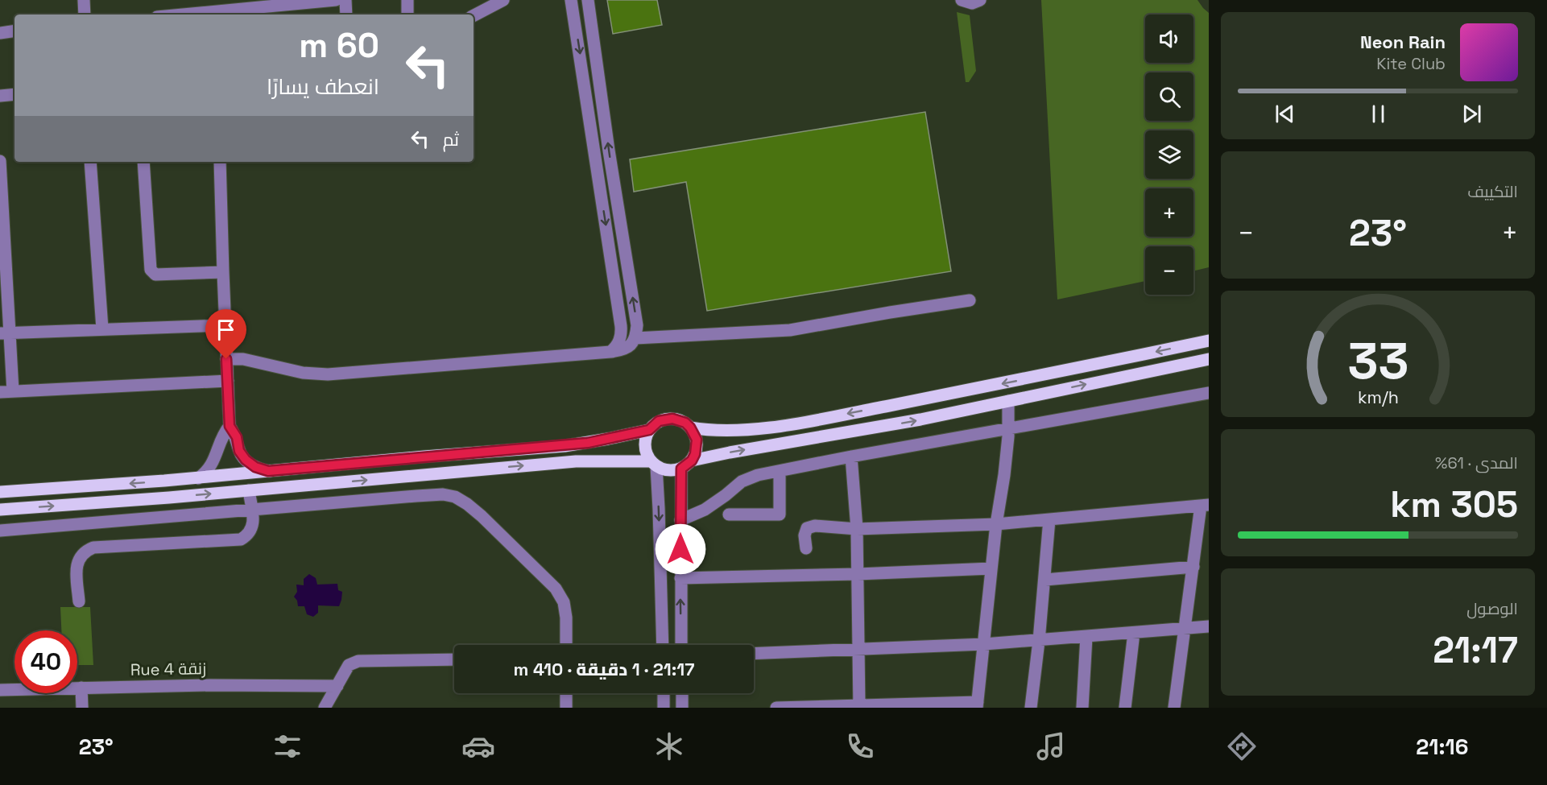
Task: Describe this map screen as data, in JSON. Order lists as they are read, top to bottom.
{
  "streets": {
    "street": ["Rue 4 زنقة"]
  },
  "page": {
    "map_buttons": ["+", "−"],
    "turn": ["60 m", "انعطف يسارًا"],
    "song": ["Neon Rain", "Kite Club"],
    "then": "ثم",
    "tile": [
      "التكييف",
      ["المدى · 61%", "305 km"],
      ["الوصول", "21:17"]
    ],
    "heat": ["−", "23°", "+"],
    "limit": "40",
    "trip": "21:17 · 1 دقيقة · 410 m",
    "tabs": ["21:16", "23°"],
    "gauge": ["33", "km/h"]
  }
}
